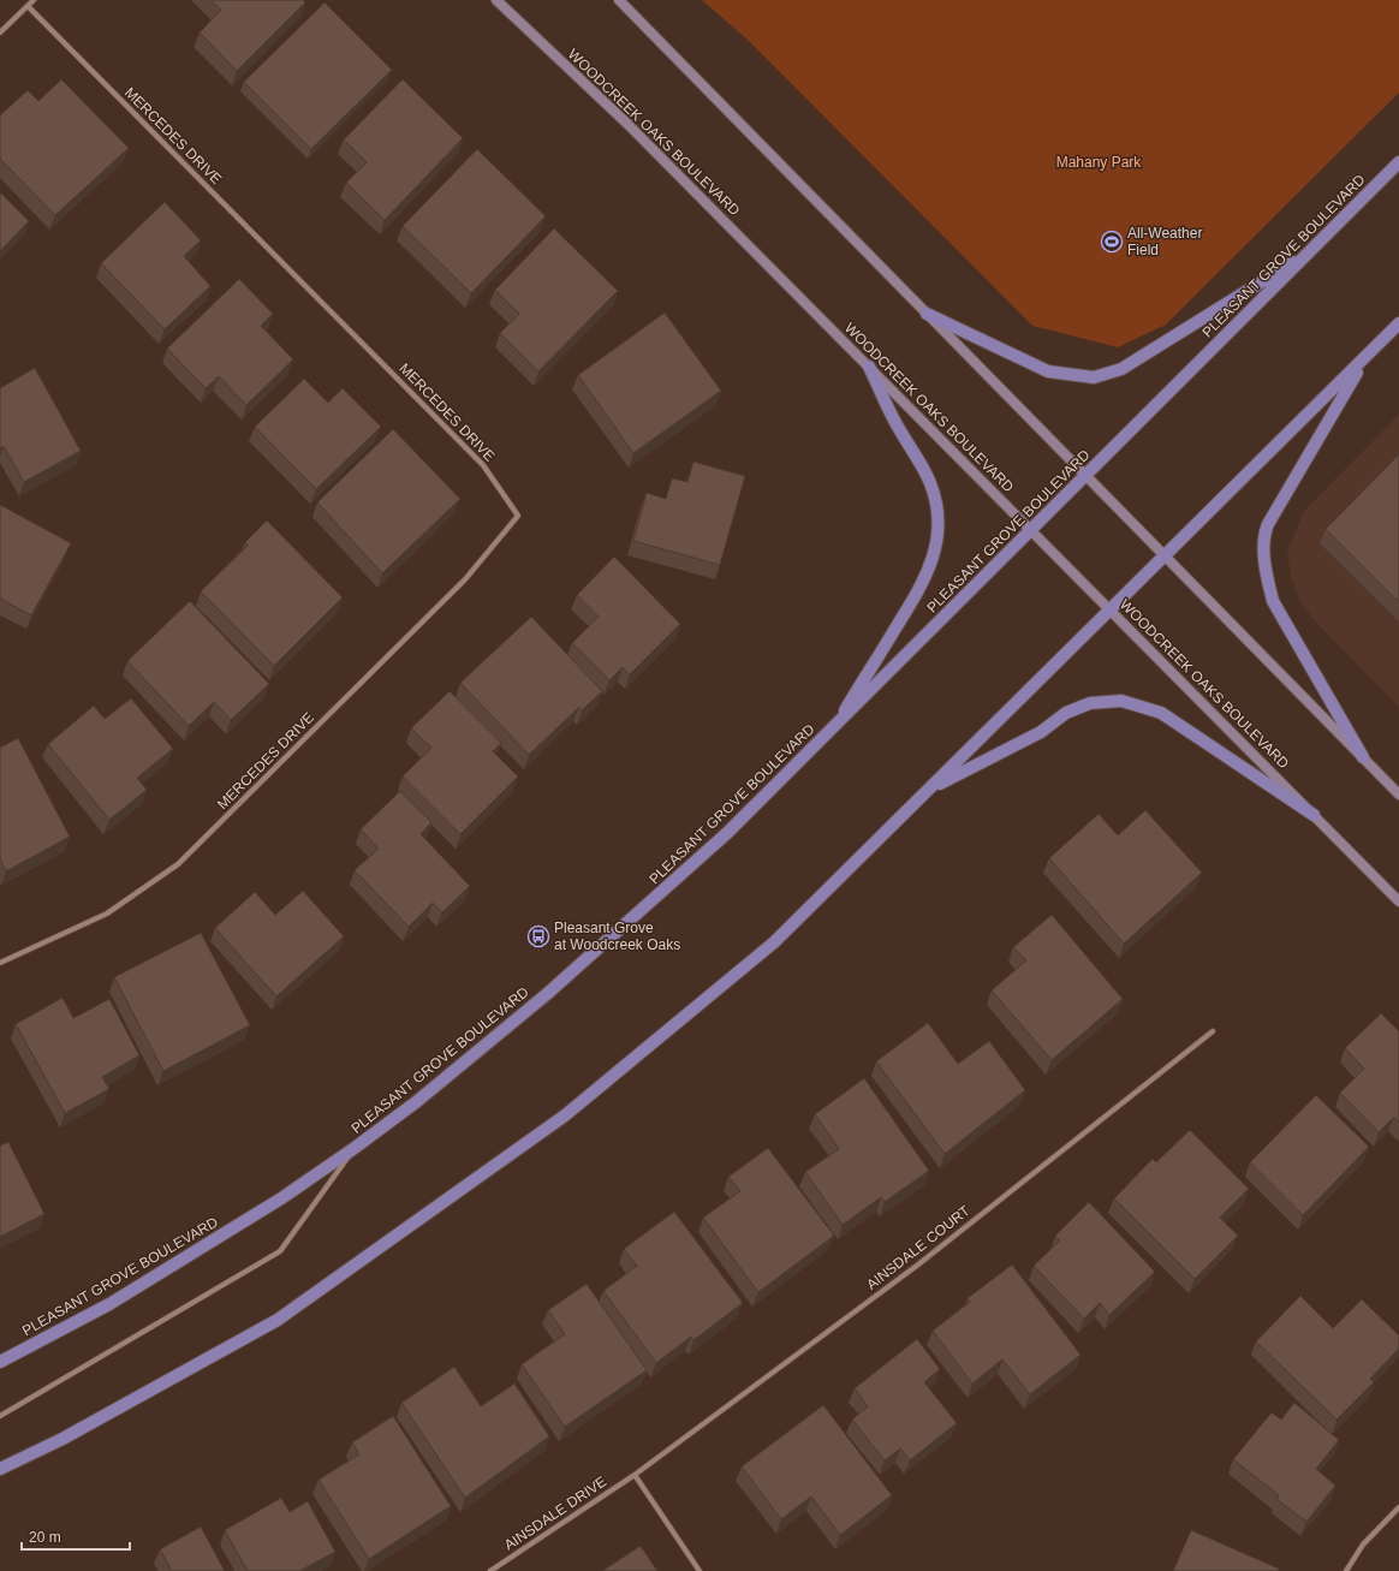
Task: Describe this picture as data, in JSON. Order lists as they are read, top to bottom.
{
  "streets": {
    "main road": ["WOODCREEK OAKS BOULEVARD", "PLEASANT GROVE BOULEVARD"],
    "street": ["MERCEDES DRIVE", "AINSDALE COURT", "AINSDALE DRIVE"]
  },
  "crossings": [
    ["WOODCREEK OAKS BOULEVARD", "PLEASANT GROVE BOULEVARD"],
    ["AINSDALE COURT", "AINSDALE DRIVE"]
  ],
  "parks": ["Mahany Park"],
  "places": {
    "sports": ["All-Weather Field"],
    "bus stop": ["Pleasant Grove at Woodcreek Oaks"]
  },
  "scale_bar": "20 m"
}
